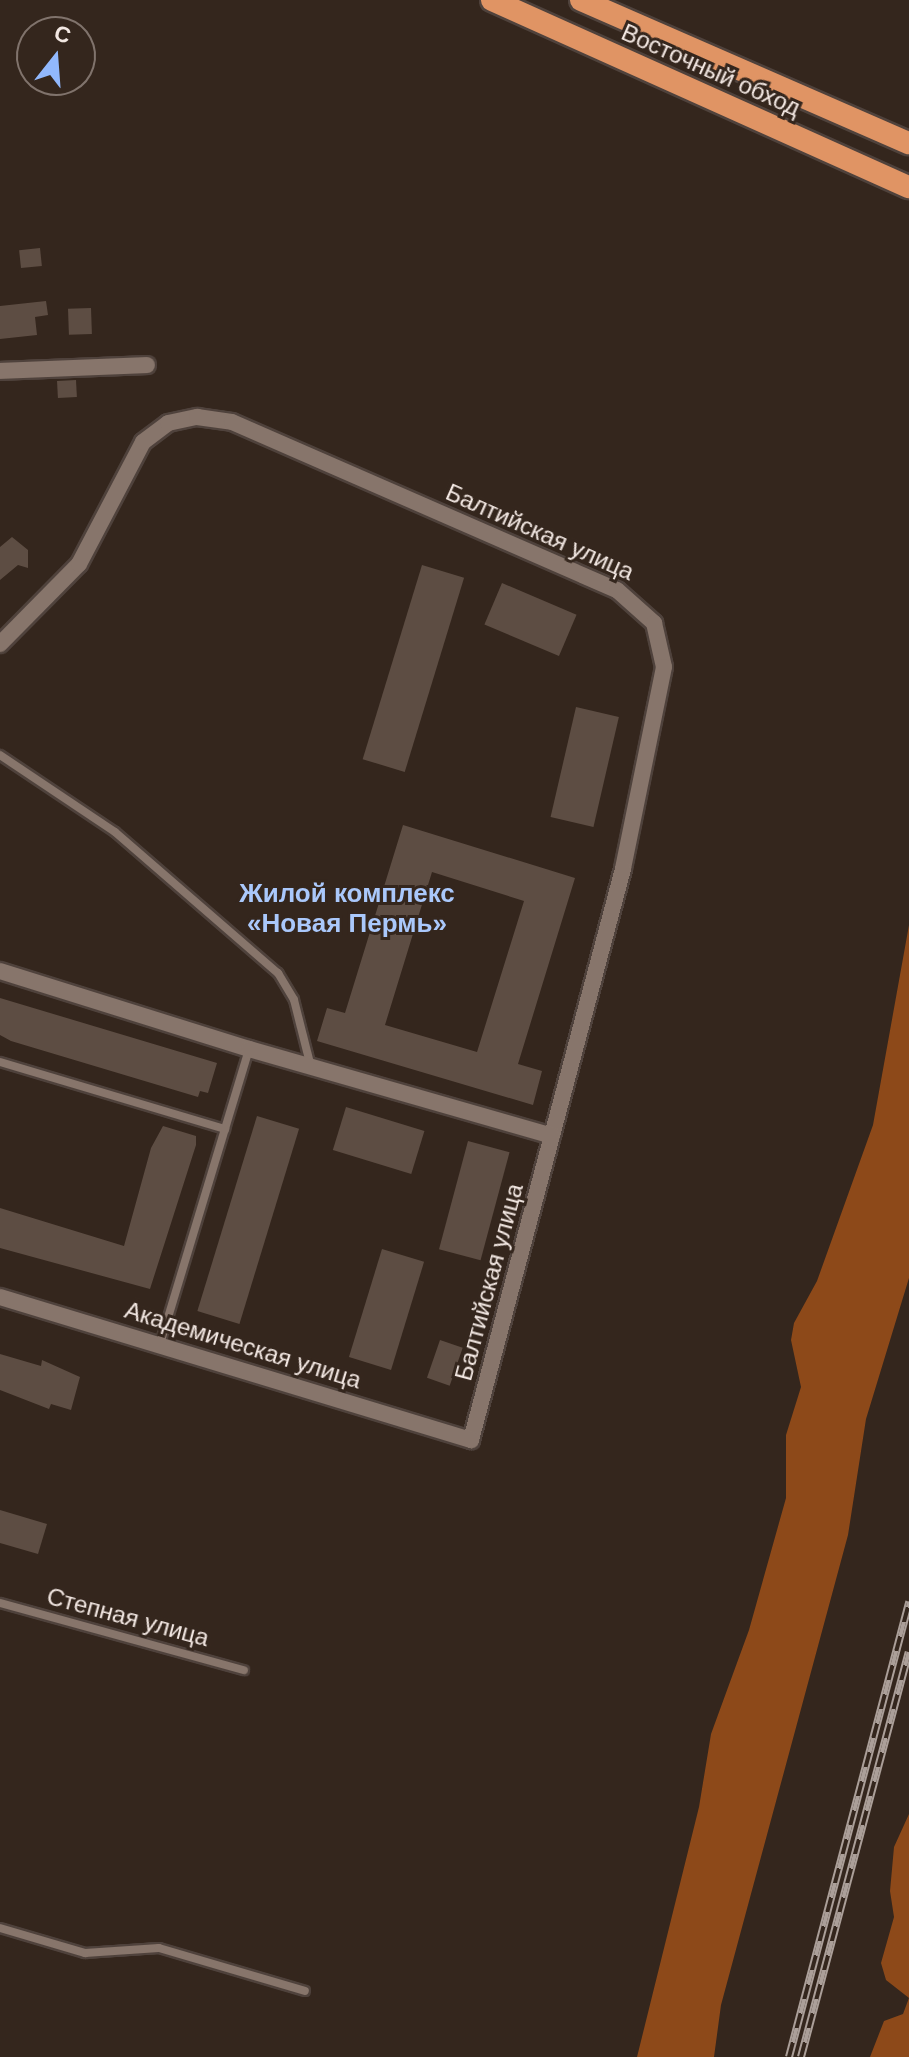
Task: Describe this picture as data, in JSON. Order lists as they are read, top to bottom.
{
  "streets": {
    "highway": ["Восточный обход"],
    "street": ["Балтийская улица", "Академическая улица"],
    "lane": ["Степная улица"]
  },
  "crossings": [
    ["Балтийская улица", "Академическая улица"]
  ],
  "districts": ["Жилой комплекс «Новая Пермь»"],
  "north": "top"
}
